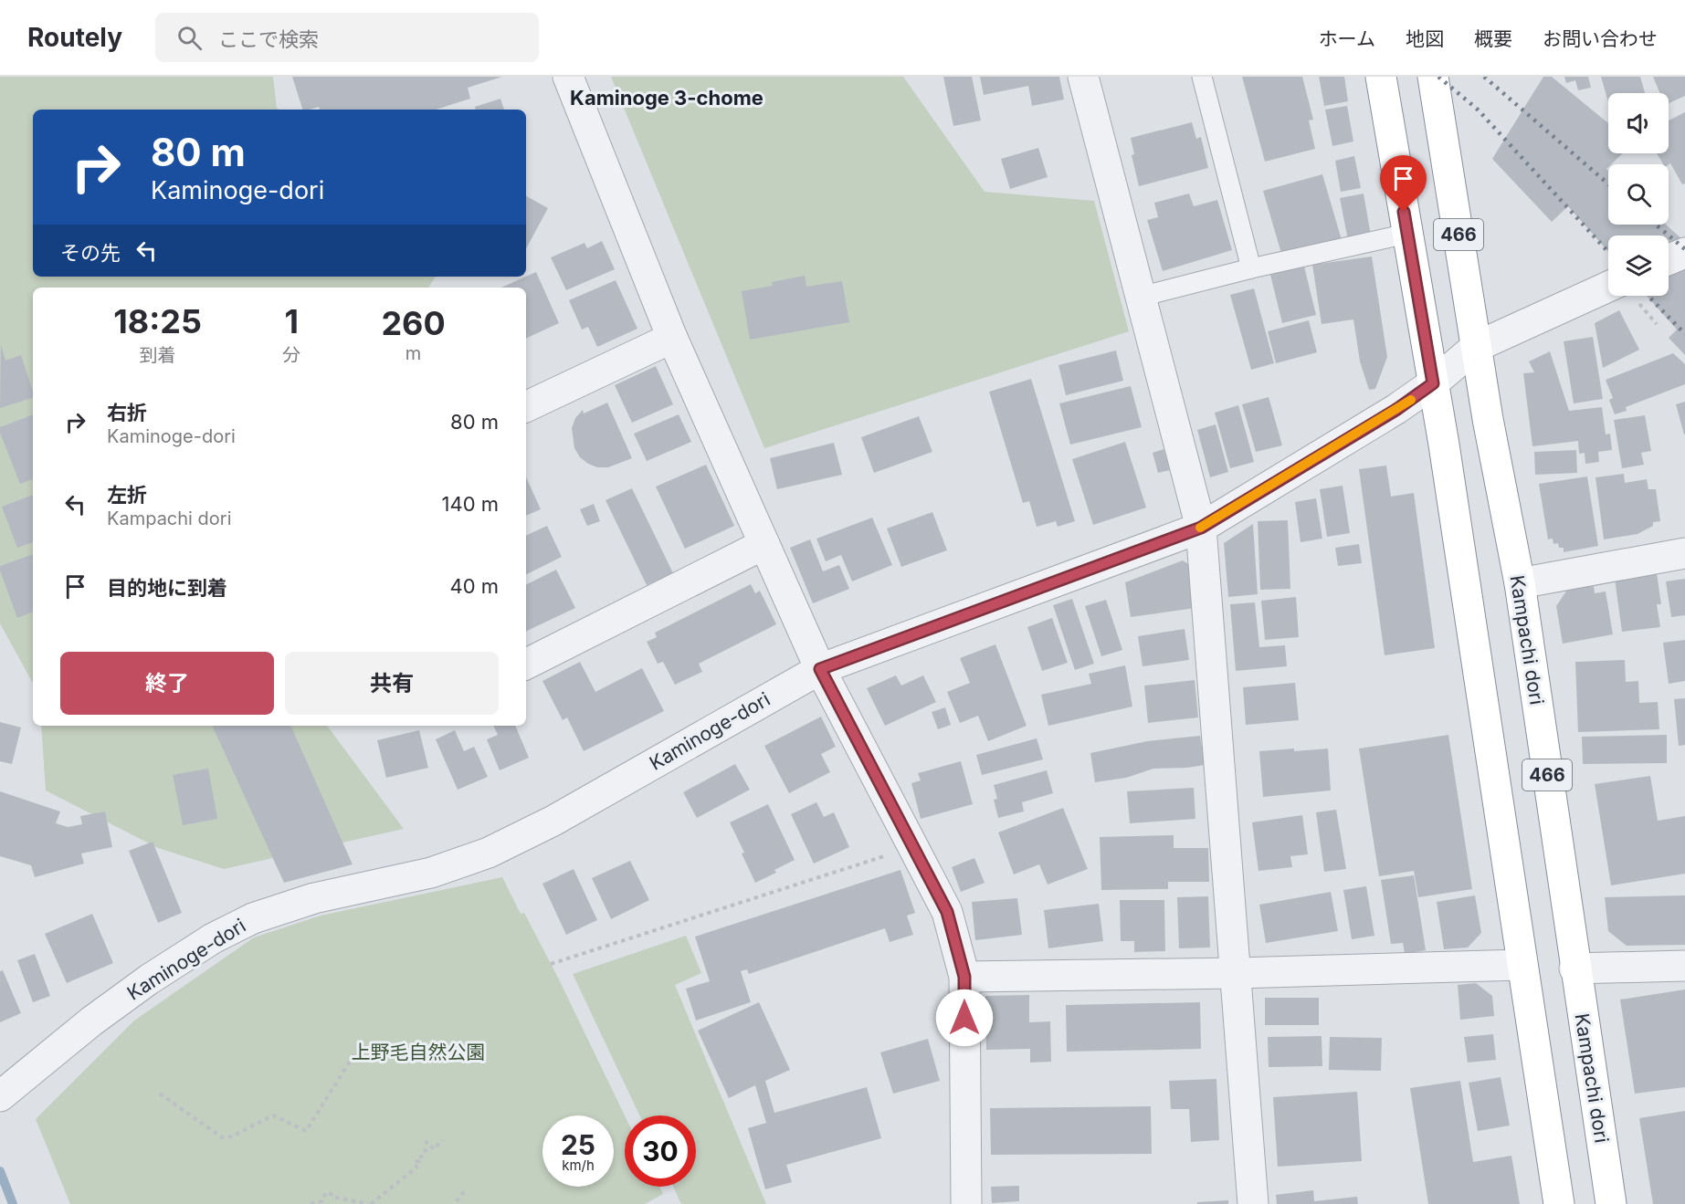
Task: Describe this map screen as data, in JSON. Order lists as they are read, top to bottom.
{
  "streets": {
    "highway": ["466", "Kampachi dori"],
    "street": ["Kaminoge-dori"]
  },
  "crossings": [
    ["466", "Kaminoge-dori"],
    ["Kampachi dori", "Kaminoge-dori"]
  ],
  "districts": ["Kaminoge 3-chome"],
  "parks": ["上野毛自然公園"],
  "page": {
    "header": "Routely",
    "search": "ここで検索",
    "nav": [
      "ホーム",
      "地図",
      "概要",
      "お問い合わせ"
    ],
    "turn": ["80 m", "Kaminoge-dori"],
    "then": "その先",
    "eta": [
      "18:25",
      "到着",
      "1",
      "分",
      "260",
      "m"
    ],
    "list": [
      {
        "name": "右折",
        "note": "Kaminoge-dori",
        "value": "80 m"
      },
      {
        "name": "左折",
        "note": "Kampachi dori",
        "value": "140 m"
      },
      {
        "name": "目的地に到着",
        "value": "40 m"
      }
    ],
    "buttons": ["終了", "共有"],
    "speed": "25 km/h",
    "limit": "30"
  }
}
